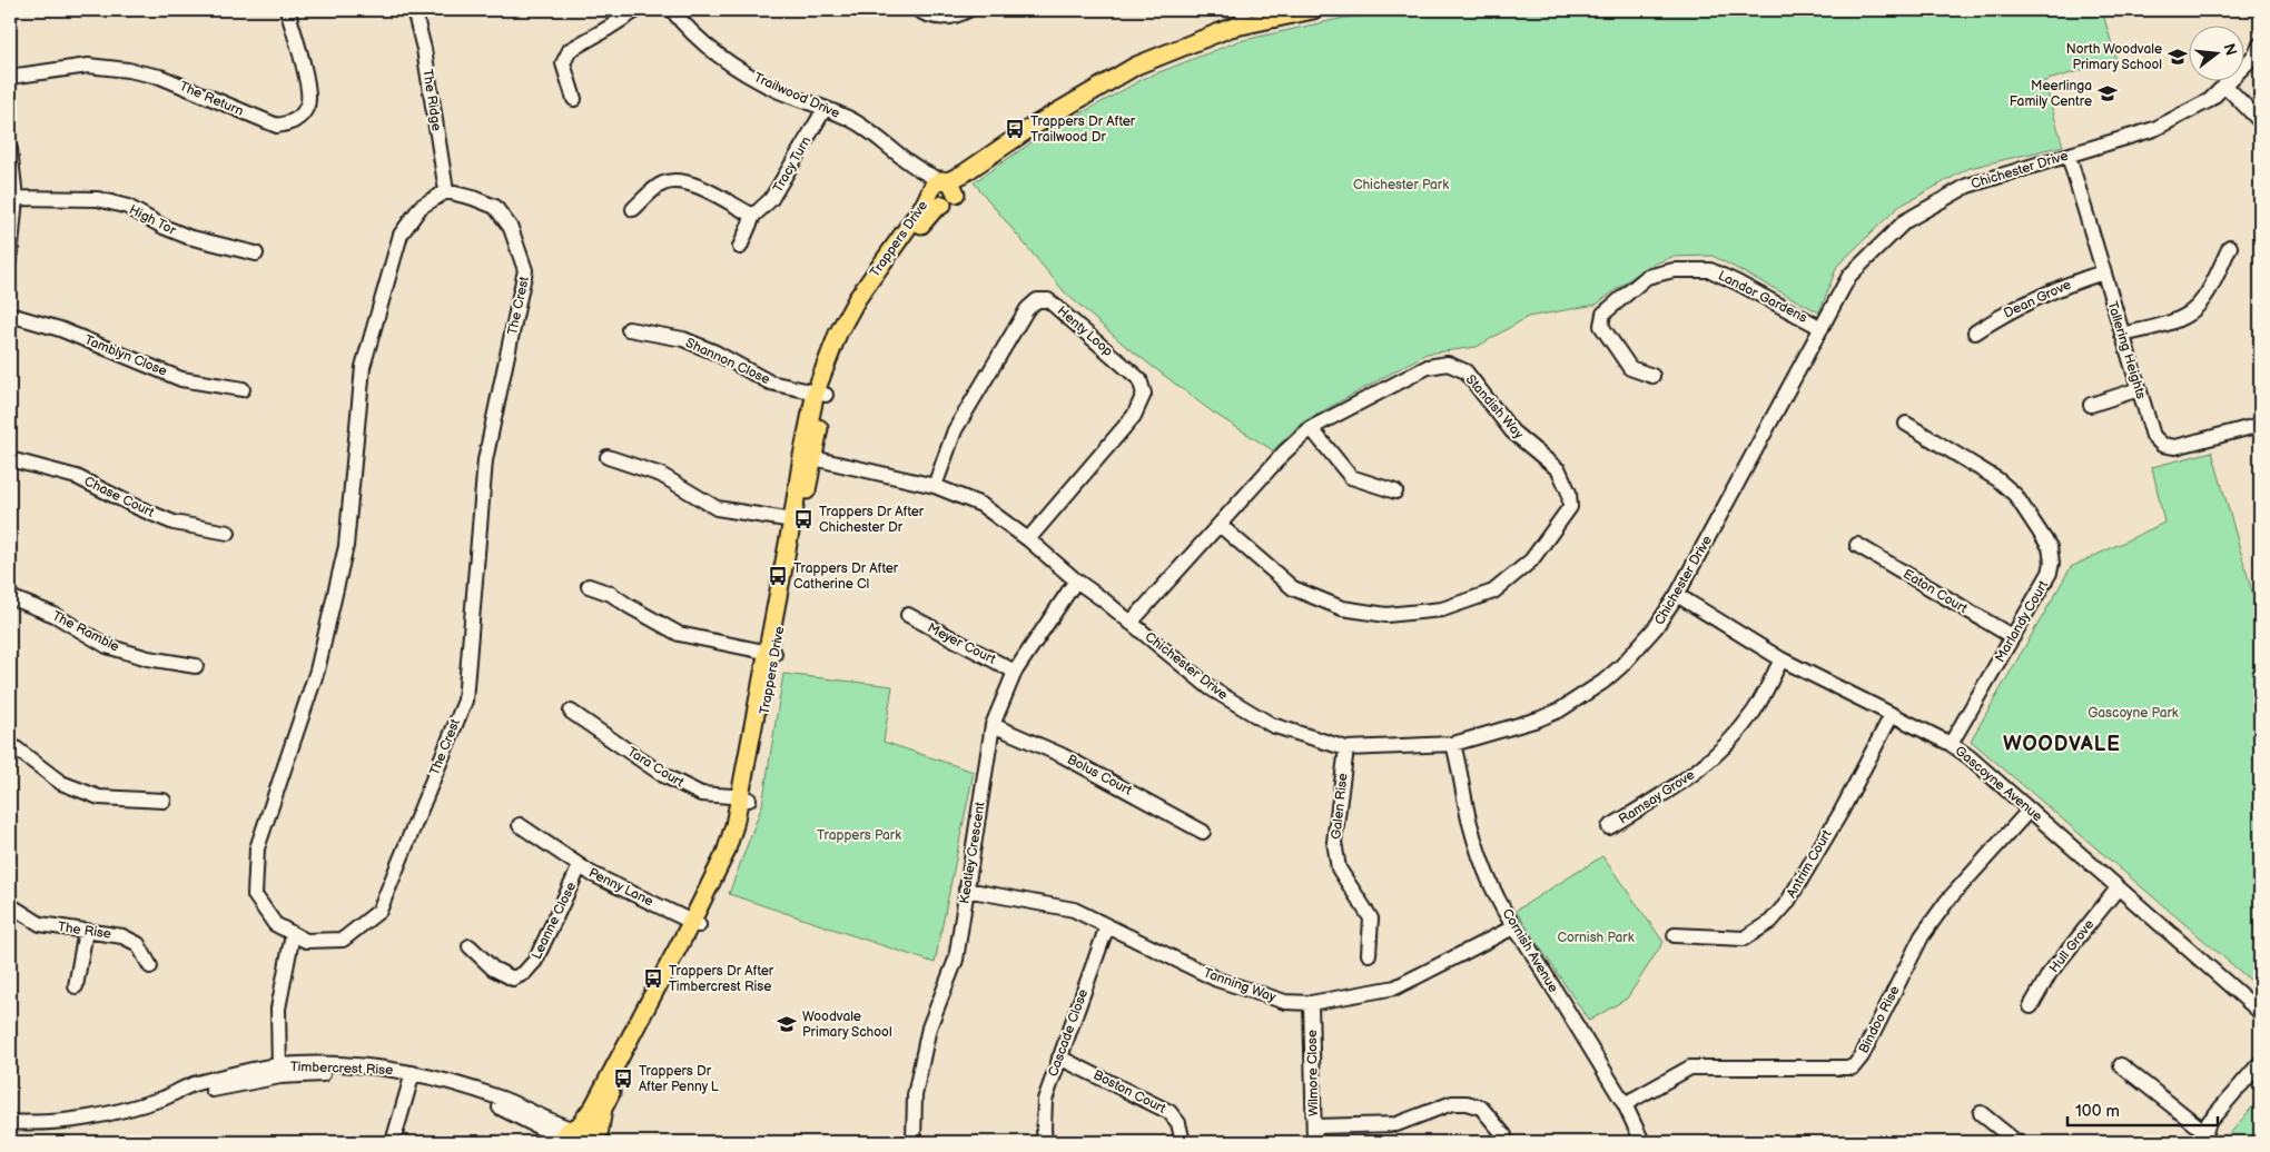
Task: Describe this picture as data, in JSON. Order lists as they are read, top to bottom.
{
  "streets": {
    "main road": ["Trappers Drive"],
    "street": [
      "Trailwood Drive",
      "The Return",
      "The Ridge",
      "Tracy Turn",
      "Chichester Drive",
      "High Tor",
      "Landor Gardens",
      "Dean Grove",
      "The Crest",
      "Henty Loop",
      "Tallering Heights",
      "Tamblyn Close",
      "Shannon Close",
      "Standish Way",
      "Chase Court",
      "Eaton Court",
      "Marlandy Court",
      "The Ramble",
      "Meyer Court",
      "Tara Court",
      "Bolus Court",
      "Gascoyne Avenue",
      "Ramsay Grove",
      "Galen Rise",
      "Keatley Crescent",
      "Antrim Court",
      "Penny Lane",
      "Leanne Close",
      "The Rise",
      "Hull Grove",
      "Cornish Avenue",
      "Tanning Way",
      "Bindoo Rise",
      "Cascade Close",
      "Timbercrest Rise",
      "Wilmore Close",
      "Boston Court"
    ]
  },
  "crossings": [
    ["Trailwood Drive", "Tracy Turn"],
    ["Trailwood Drive", "Trappers Drive"],
    ["The Ridge", "The Crest"],
    ["Chichester Drive", "Trappers Drive"],
    ["Chichester Drive", "Landor Gardens"],
    ["Chichester Drive", "Henty Loop"],
    ["Chichester Drive", "Tallering Heights"],
    ["Chichester Drive", "Standish Way"],
    ["Chichester Drive", "Gascoyne Avenue"],
    ["Chichester Drive", "Galen Rise"],
    ["Chichester Drive", "Keatley Crescent"],
    ["Chichester Drive", "Cornish Avenue"],
    ["Trappers Drive", "Shannon Close"],
    ["Trappers Drive", "Tara Court"],
    ["Trappers Drive", "Penny Lane"],
    ["Trappers Drive", "Timbercrest Rise"],
    ["Dean Grove", "Tallering Heights"],
    ["Eaton Court", "Marlandy Court"],
    ["Marlandy Court", "Gascoyne Avenue"],
    ["Meyer Court", "Keatley Crescent"],
    ["Bolus Court", "Keatley Crescent"],
    ["Gascoyne Avenue", "Ramsay Grove"],
    ["Gascoyne Avenue", "Antrim Court"],
    ["Gascoyne Avenue", "Hull Grove"],
    ["Gascoyne Avenue", "Bindoo Rise"],
    ["Keatley Crescent", "Tanning Way"],
    ["Penny Lane", "Leanne Close"],
    ["Cornish Avenue", "Tanning Way"],
    ["Cornish Avenue", "Bindoo Rise"],
    ["Tanning Way", "Cascade Close"],
    ["Tanning Way", "Wilmore Close"],
    ["Cascade Close", "Boston Court"]
  ],
  "districts": ["WOODVALE"],
  "parks": [
    "Chichester Park",
    "Gascoyne Park",
    "Trappers Park",
    "Cornish Park"
  ],
  "places": {
    "school or university": ["North Woodvale Primary School", "Meerlinga Family Centre", "Woodvale Primary School"],
    "bus stop": [
      "Trappers Dr After Trailwood Dr",
      "Trappers Dr After Chichester Dr",
      "Trappers Dr After Catherine Cl",
      "Trappers Dr After Timbercrest Rise",
      "Trappers Dr After Penny L"
    ]
  },
  "scale_bar": "100 m",
  "north": "right"
}
